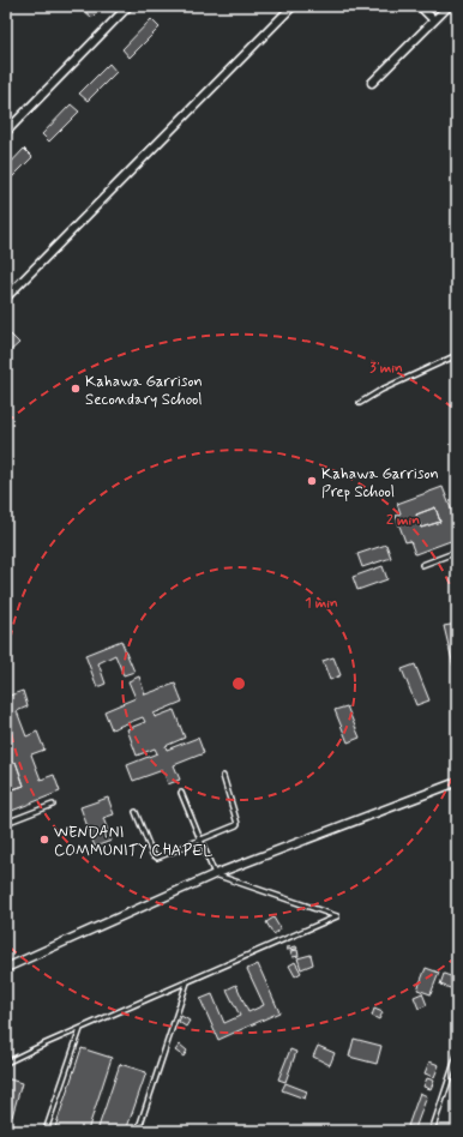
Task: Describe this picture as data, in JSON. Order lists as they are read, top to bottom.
{
  "places": ["Kahawa Garrison Secondary School", "Kahawa Garrison Prep School", "WENDANI COMMUNITY CHAPEL"],
  "rings": ["3 min", "2 min", "1 min"]
}
